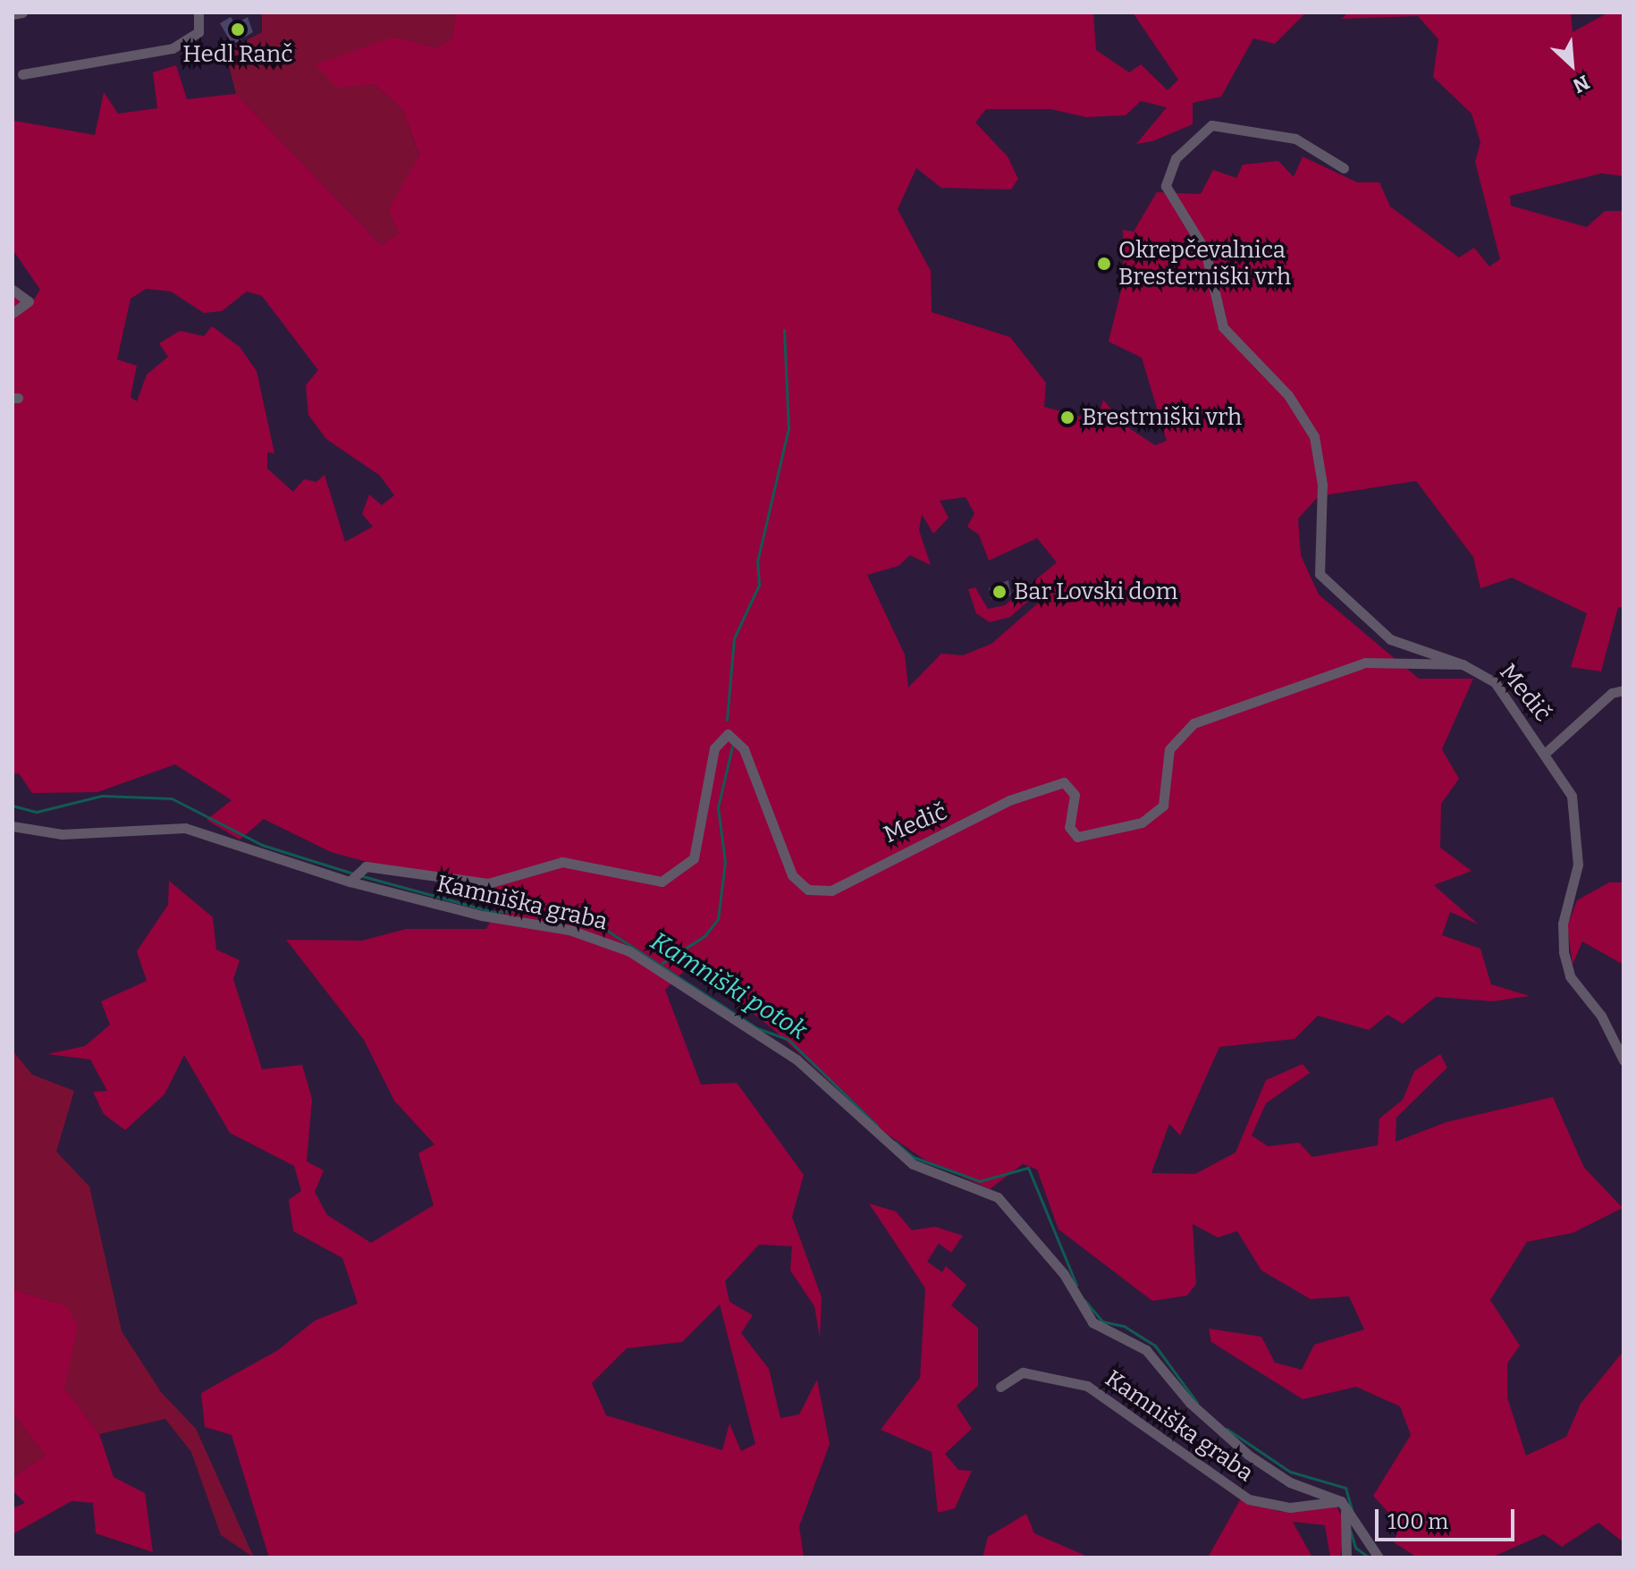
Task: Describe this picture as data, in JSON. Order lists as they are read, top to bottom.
{
  "streets": {
    "street": ["Medič", "Kamniška graba"]
  },
  "crossings": [
    ["Medič", "Kamniška graba"]
  ],
  "water": ["Kamniški potok"],
  "places": [
    "Hedl Ranč",
    "Okrepčevalnica Bresterniški vrh",
    "Brestrniški vrh",
    "Bar Lovski dom"
  ],
  "scale_bar": "100 m",
  "north": "bottom right"
}
